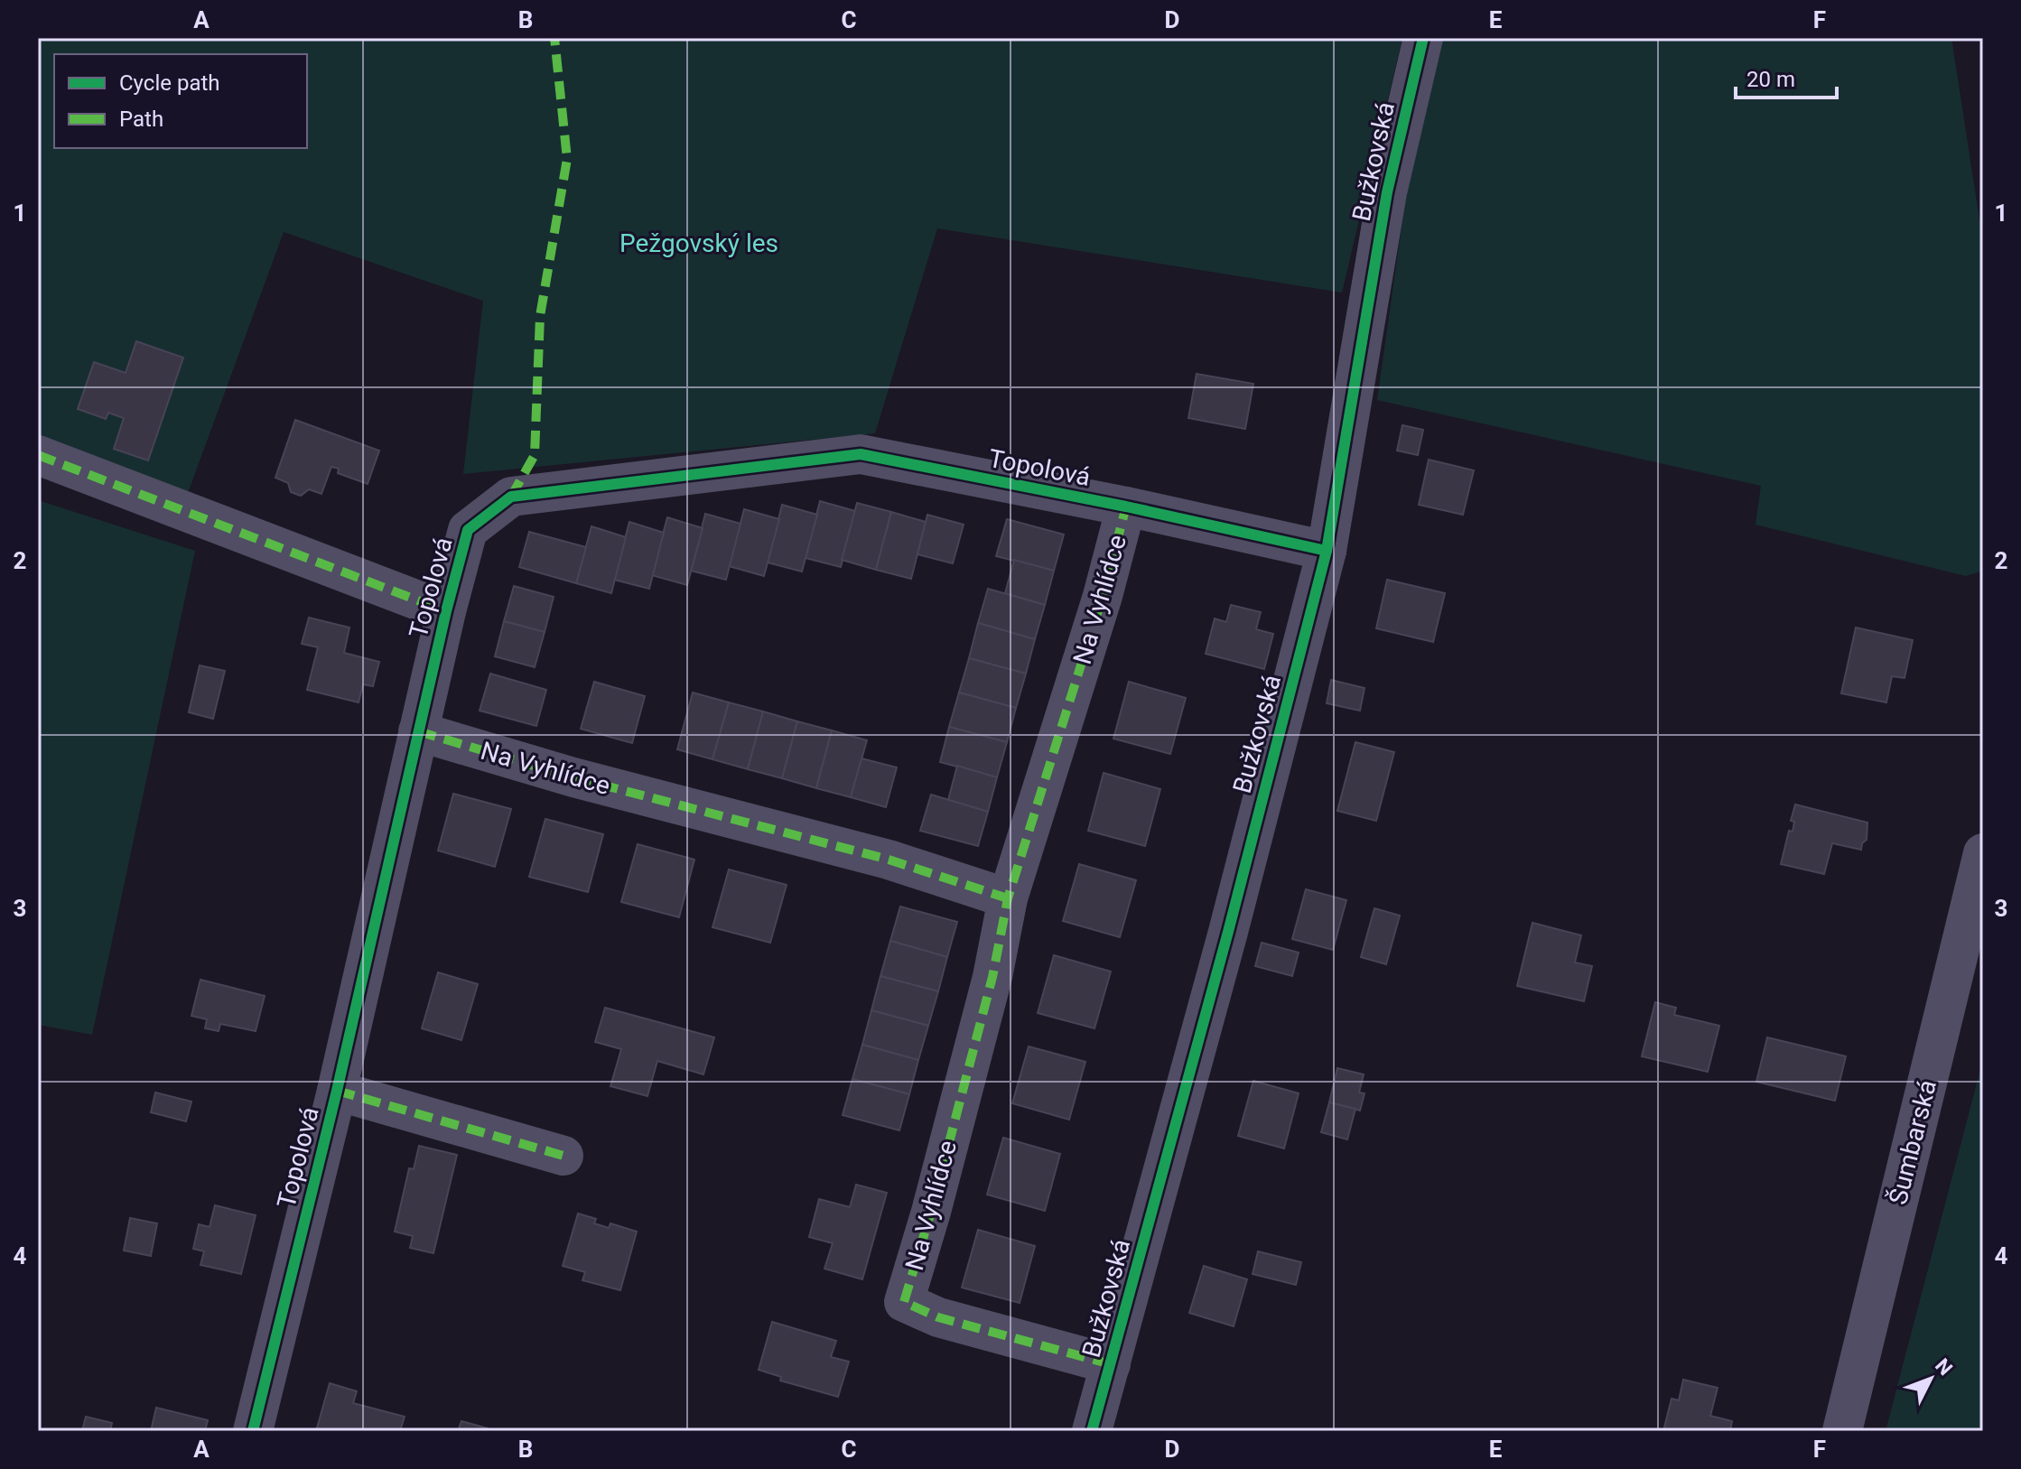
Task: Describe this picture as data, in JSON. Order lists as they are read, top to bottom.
{
  "streets": {
    "street": [
      "Bužkovská",
      "Topolová",
      "Na Vyhlídce",
      "Šumbarská"
    ]
  },
  "crossings": [
    ["Bužkovská", "Topolová"],
    ["Bužkovská", "Na Vyhlídce"],
    ["Topolová", "Na Vyhlídce"]
  ],
  "parks": ["Pežgovský les"],
  "legend": ["Cycle path", "Path"],
  "scale_bar": "20 m",
  "north": "top right",
  "grid": {
    "columns": [
      "A",
      "B",
      "C",
      "D",
      "E",
      "F"
    ],
    "rows": [
      "1",
      "2",
      "3",
      "4"
    ]
  }
}
